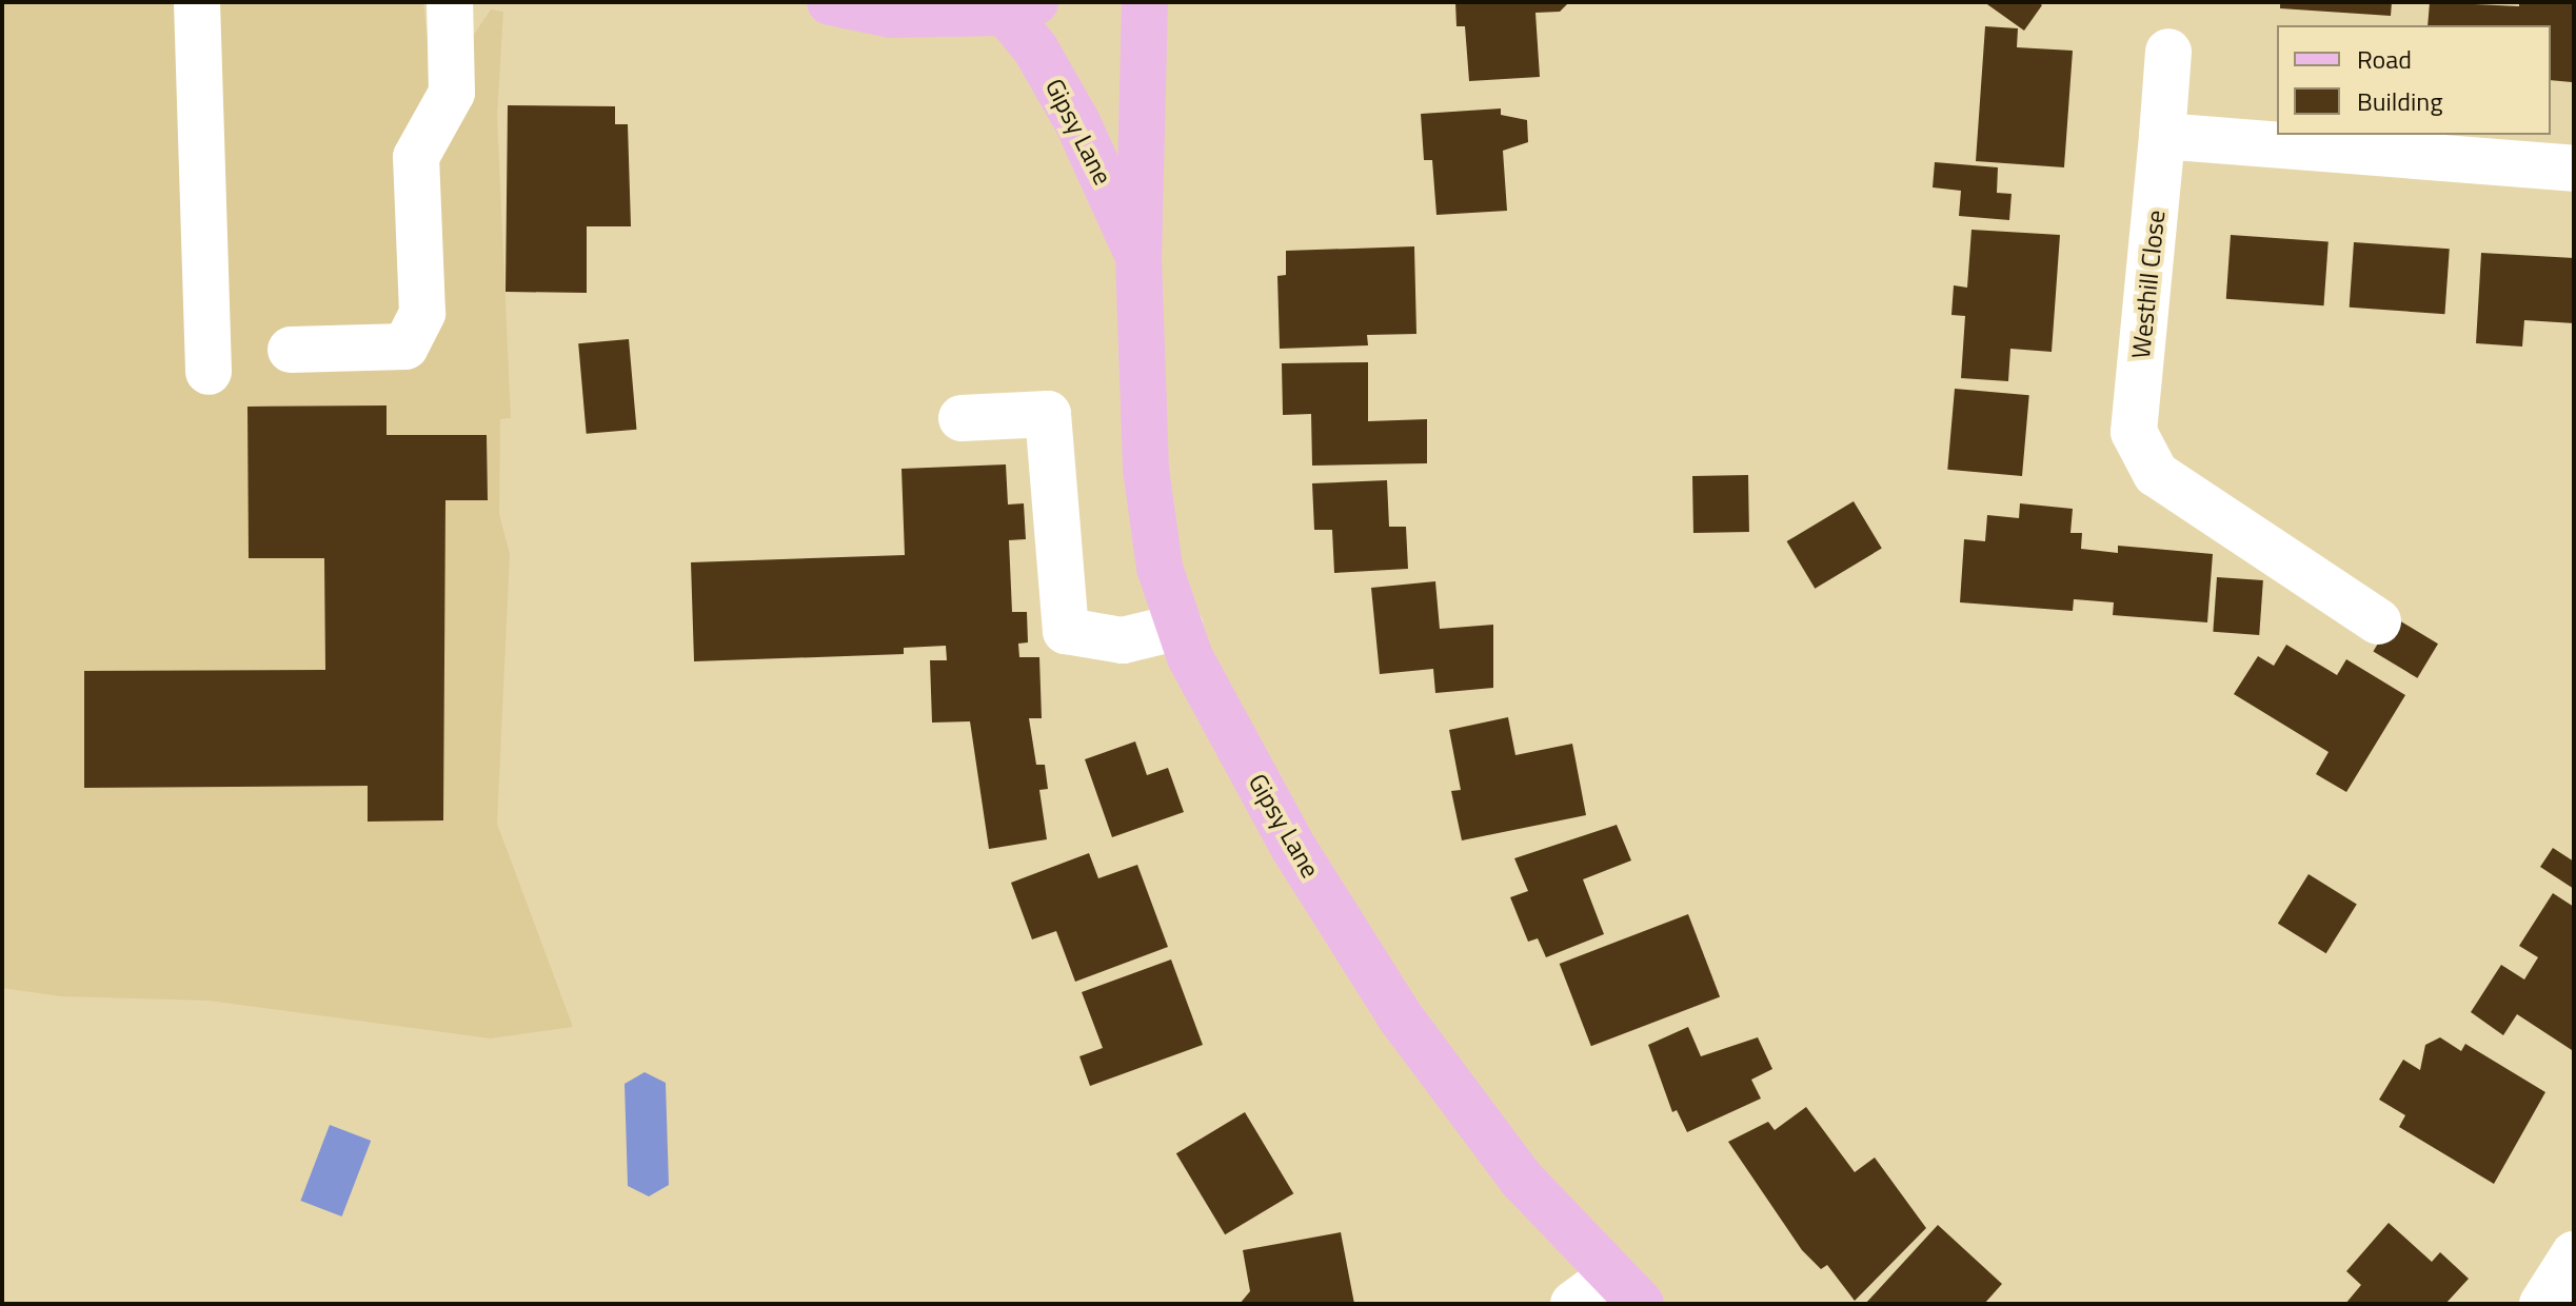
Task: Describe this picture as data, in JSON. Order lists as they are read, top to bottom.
{
  "streets": {
    "main road": ["Gipsy Lane"],
    "street": ["Westhill Close"]
  },
  "legend": ["Road", "Building"]
}
